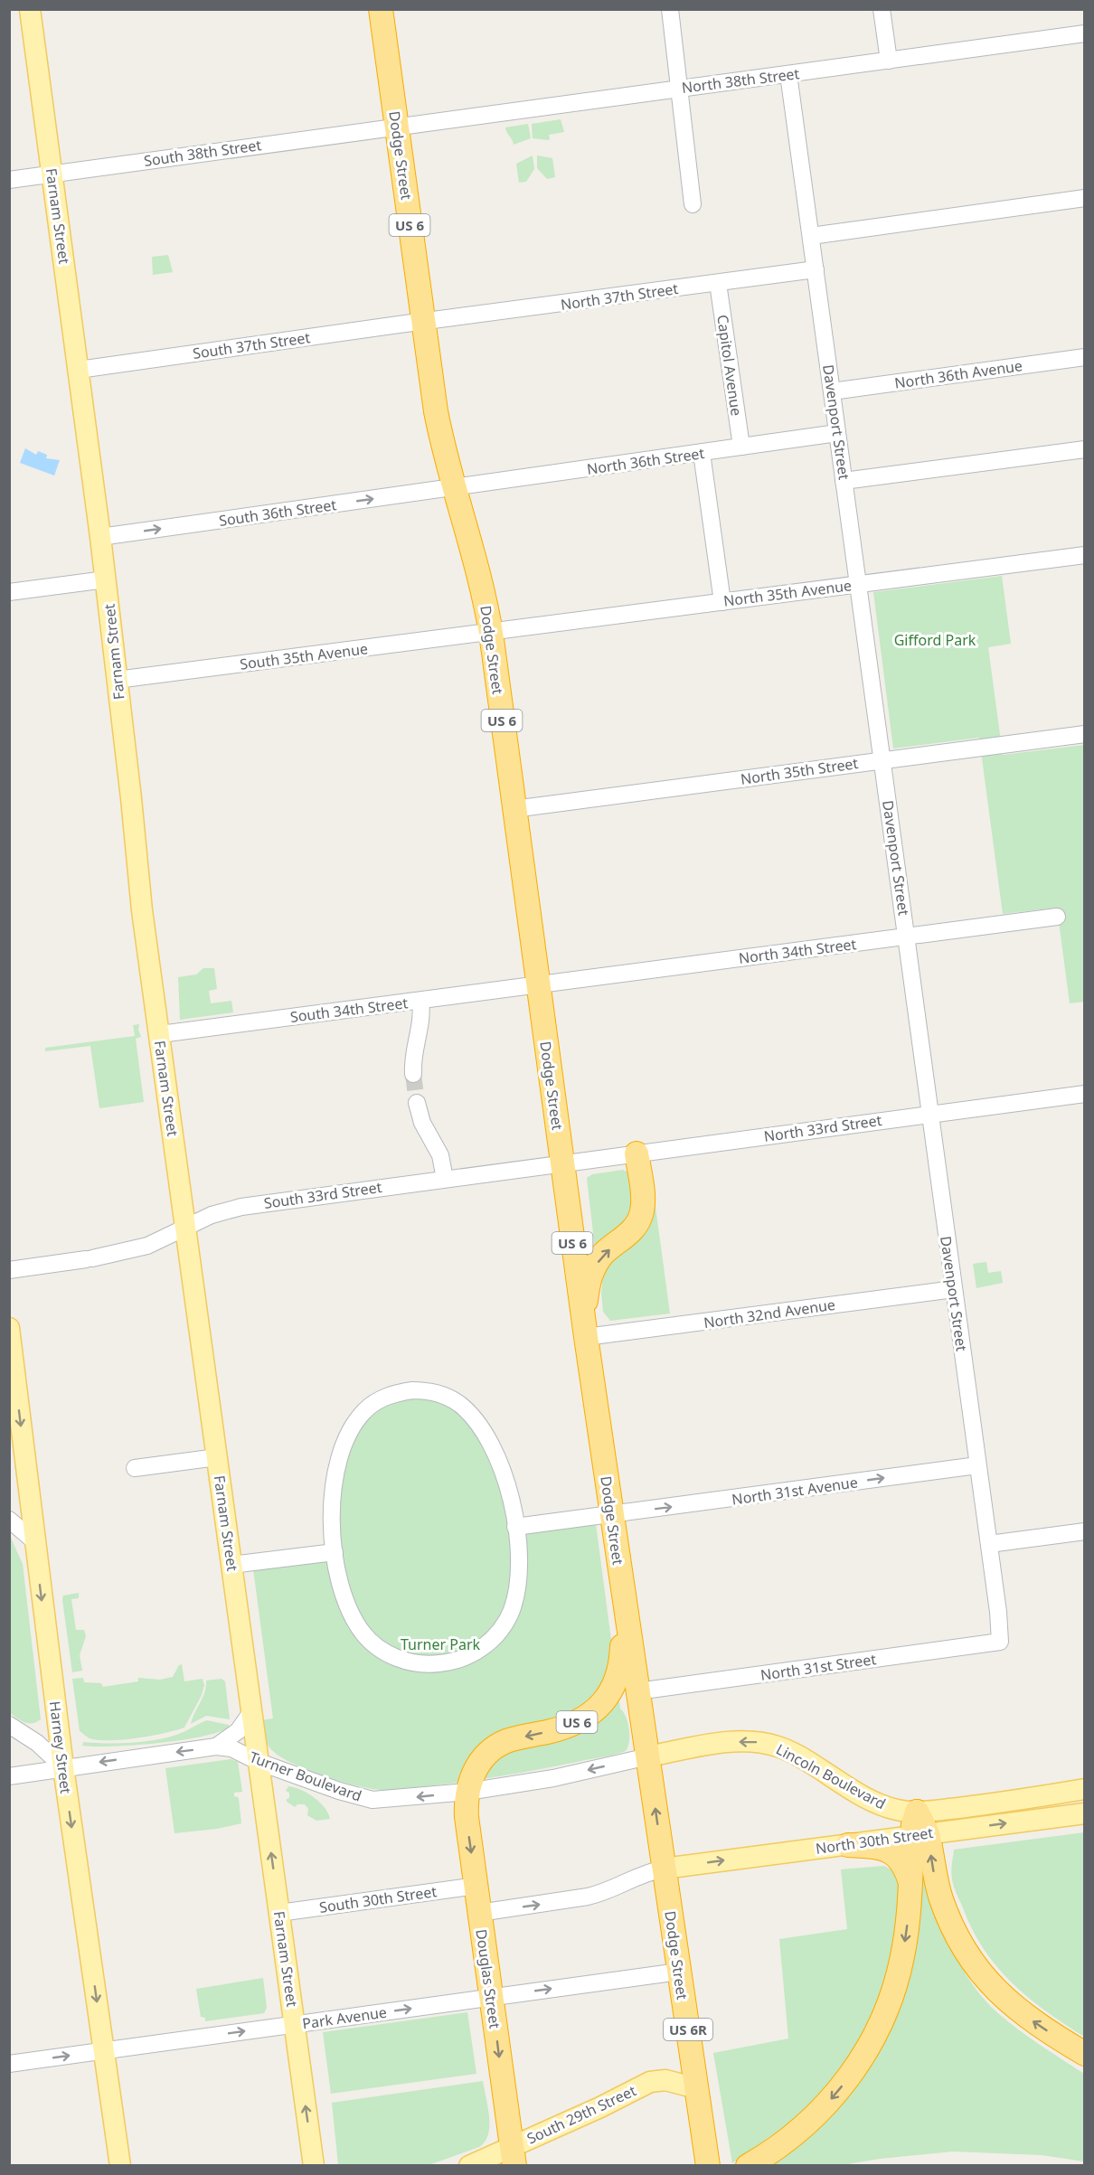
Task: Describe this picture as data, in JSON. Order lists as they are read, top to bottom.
{
  "streets": {
    "highway": [
      "Dodge Street",
      "US 6",
      "Douglas Street",
      "US 6R"
    ],
    "main road": [
      "Farnam Street",
      "Harney Street",
      "Lincoln Boulevard",
      "North 30th Street",
      "South 29th Street"
    ],
    "street": [
      "North 38th Street",
      "South 38th Street",
      "North 37th Street",
      "South 37th Street",
      "Capitol Avenue",
      "North 36th Avenue",
      "Davenport Street",
      "North 36th Street",
      "South 36th Street",
      "North 35th Avenue",
      "South 35th Avenue",
      "North 35th Street",
      "North 34th Street",
      "South 34th Street",
      "North 33rd Street",
      "South 33rd Street",
      "North 32nd Avenue",
      "North 31st Avenue",
      "North 31st Street",
      "Turner Boulevard",
      "South 30th Street",
      "Park Avenue"
    ]
  },
  "crossings": [
    ["North 38th Street", "South 38th Street"],
    ["North 38th Street", "Dodge Street"],
    ["North 38th Street", "Davenport Street"],
    ["South 38th Street", "Dodge Street"],
    ["South 38th Street", "Farnam Street"],
    ["Dodge Street", "US 6"],
    ["Dodge Street", "North 37th Street"],
    ["Dodge Street", "South 37th Street"],
    ["Dodge Street", "North 36th Street"],
    ["Dodge Street", "South 36th Street"],
    ["Dodge Street", "North 35th Avenue"],
    ["Dodge Street", "South 35th Avenue"],
    ["Dodge Street", "North 35th Street"],
    ["Dodge Street", "North 34th Street"],
    ["Dodge Street", "South 34th Street"],
    ["Dodge Street", "North 33rd Street"],
    ["Dodge Street", "South 33rd Street"],
    ["Dodge Street", "North 32nd Avenue"],
    ["Dodge Street", "North 31st Avenue"],
    ["Dodge Street", "North 31st Street"],
    ["Dodge Street", "Turner Boulevard"],
    ["Dodge Street", "Lincoln Boulevard"],
    ["Dodge Street", "North 30th Street"],
    ["Dodge Street", "Park Avenue"],
    ["Dodge Street", "South 29th Street"],
    ["Farnam Street", "South 37th Street"],
    ["Farnam Street", "South 36th Street"],
    ["Farnam Street", "South 35th Avenue"],
    ["Farnam Street", "South 34th Street"],
    ["Farnam Street", "South 33rd Street"],
    ["Farnam Street", "Turner Boulevard"],
    ["Farnam Street", "South 30th Street"],
    ["Farnam Street", "Park Avenue"],
    ["US 6", "Turner Boulevard"],
    ["US 6", "Douglas Street"],
    ["North 37th Street", "South 37th Street"],
    ["North 37th Street", "Capitol Avenue"],
    ["North 37th Street", "Davenport Street"],
    ["Capitol Avenue", "North 36th Street"],
    ["North 36th Avenue", "Davenport Street"],
    ["Davenport Street", "North 36th Street"],
    ["Davenport Street", "North 35th Avenue"],
    ["Davenport Street", "North 35th Street"],
    ["Davenport Street", "North 34th Street"],
    ["Davenport Street", "North 33rd Street"],
    ["Davenport Street", "North 32nd Avenue"],
    ["Davenport Street", "North 31st Avenue"],
    ["Davenport Street", "North 31st Street"],
    ["North 36th Street", "South 36th Street"],
    ["North 35th Avenue", "South 35th Avenue"],
    ["North 34th Street", "South 34th Street"],
    ["North 33rd Street", "South 33rd Street"],
    ["Harney Street", "Turner Boulevard"],
    ["Harney Street", "Park Avenue"],
    ["Turner Boulevard", "Lincoln Boulevard"],
    ["Turner Boulevard", "Douglas Street"],
    ["Lincoln Boulevard", "North 30th Street"],
    ["South 30th Street", "Douglas Street"],
    ["Douglas Street", "Park Avenue"],
    ["Douglas Street", "South 29th Street"]
  ],
  "one_way": [
    "South 36th Street",
    "North 31st Avenue",
    "Harney Street",
    "Lincoln Boulevard",
    "Douglas Street",
    "Park Avenue"
  ],
  "parks": ["Gifford Park", "Turner Park"]
}
